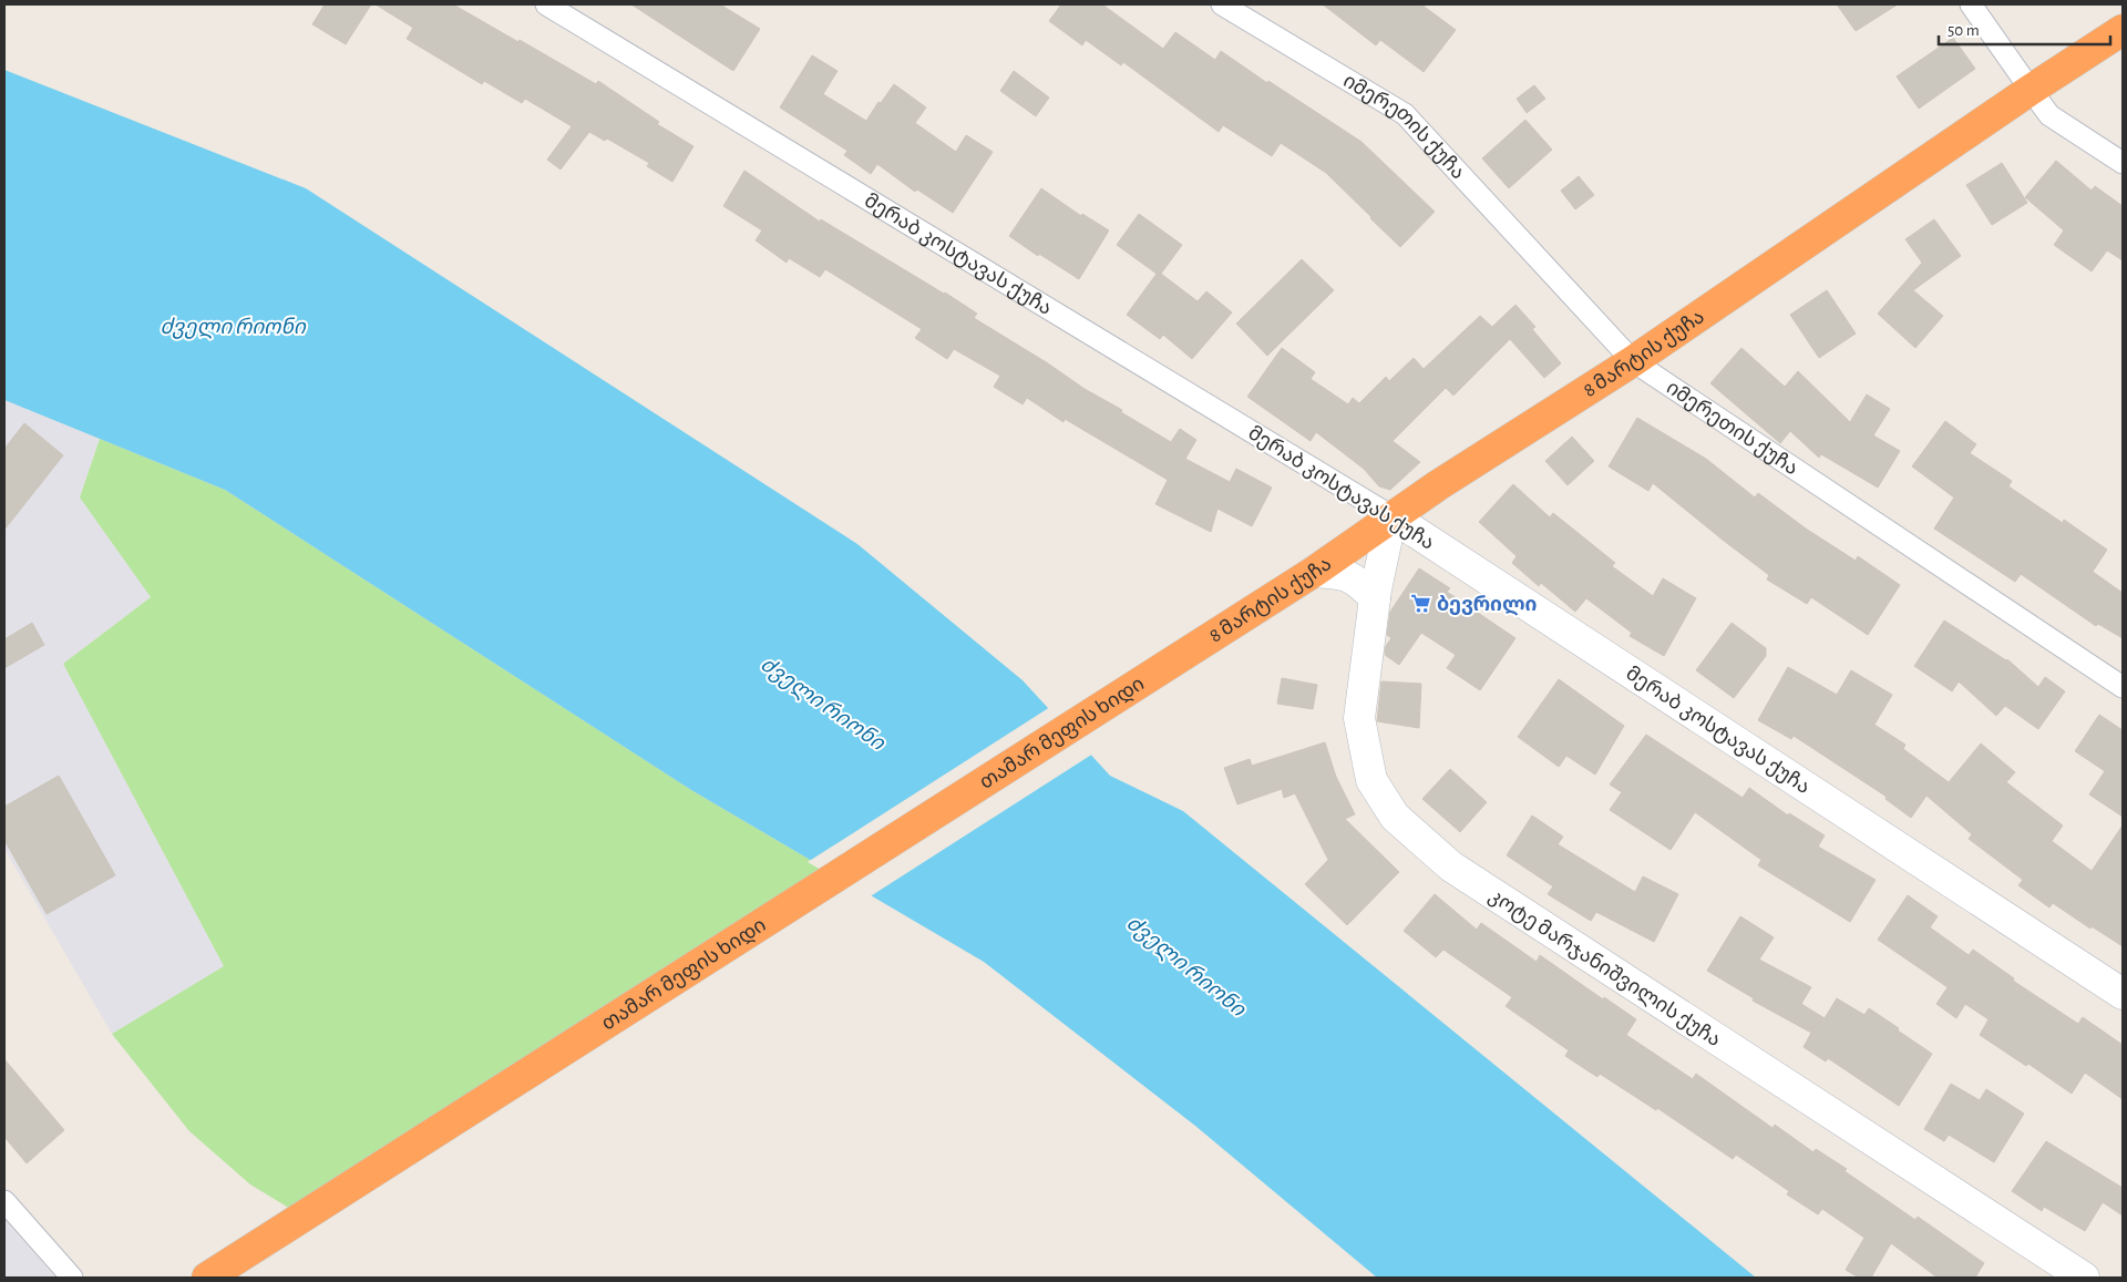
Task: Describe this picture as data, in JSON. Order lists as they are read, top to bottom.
{
  "streets": {
    "highway": ["8 მარტის ქუჩა", "თამარ მეფის ხიდი"],
    "street": ["იმერეთის ქუჩა", "მერაბ კოსტავას ქუჩა", "კოტე მარჯანიშვილის ქუჩა"]
  },
  "crossings": [
    ["იმერეთის ქუჩა", "8 მარტის ქუჩა"],
    ["მერაბ კოსტავას ქუჩა", "8 მარტის ქუჩა"],
    ["მერაბ კოსტავას ქუჩა", "კოტე მარჯანიშვილის ქუჩა"],
    ["8 მარტის ქუჩა", "თამარ მეფის ხიდი"],
    ["8 მარტის ქუჩა", "კოტე მარჯანიშვილის ქუჩა"]
  ],
  "water": ["ძველი რიონი"],
  "places": {
    "supermarket": ["ბევრილი"]
  },
  "scale_bar": "50 m"
}
